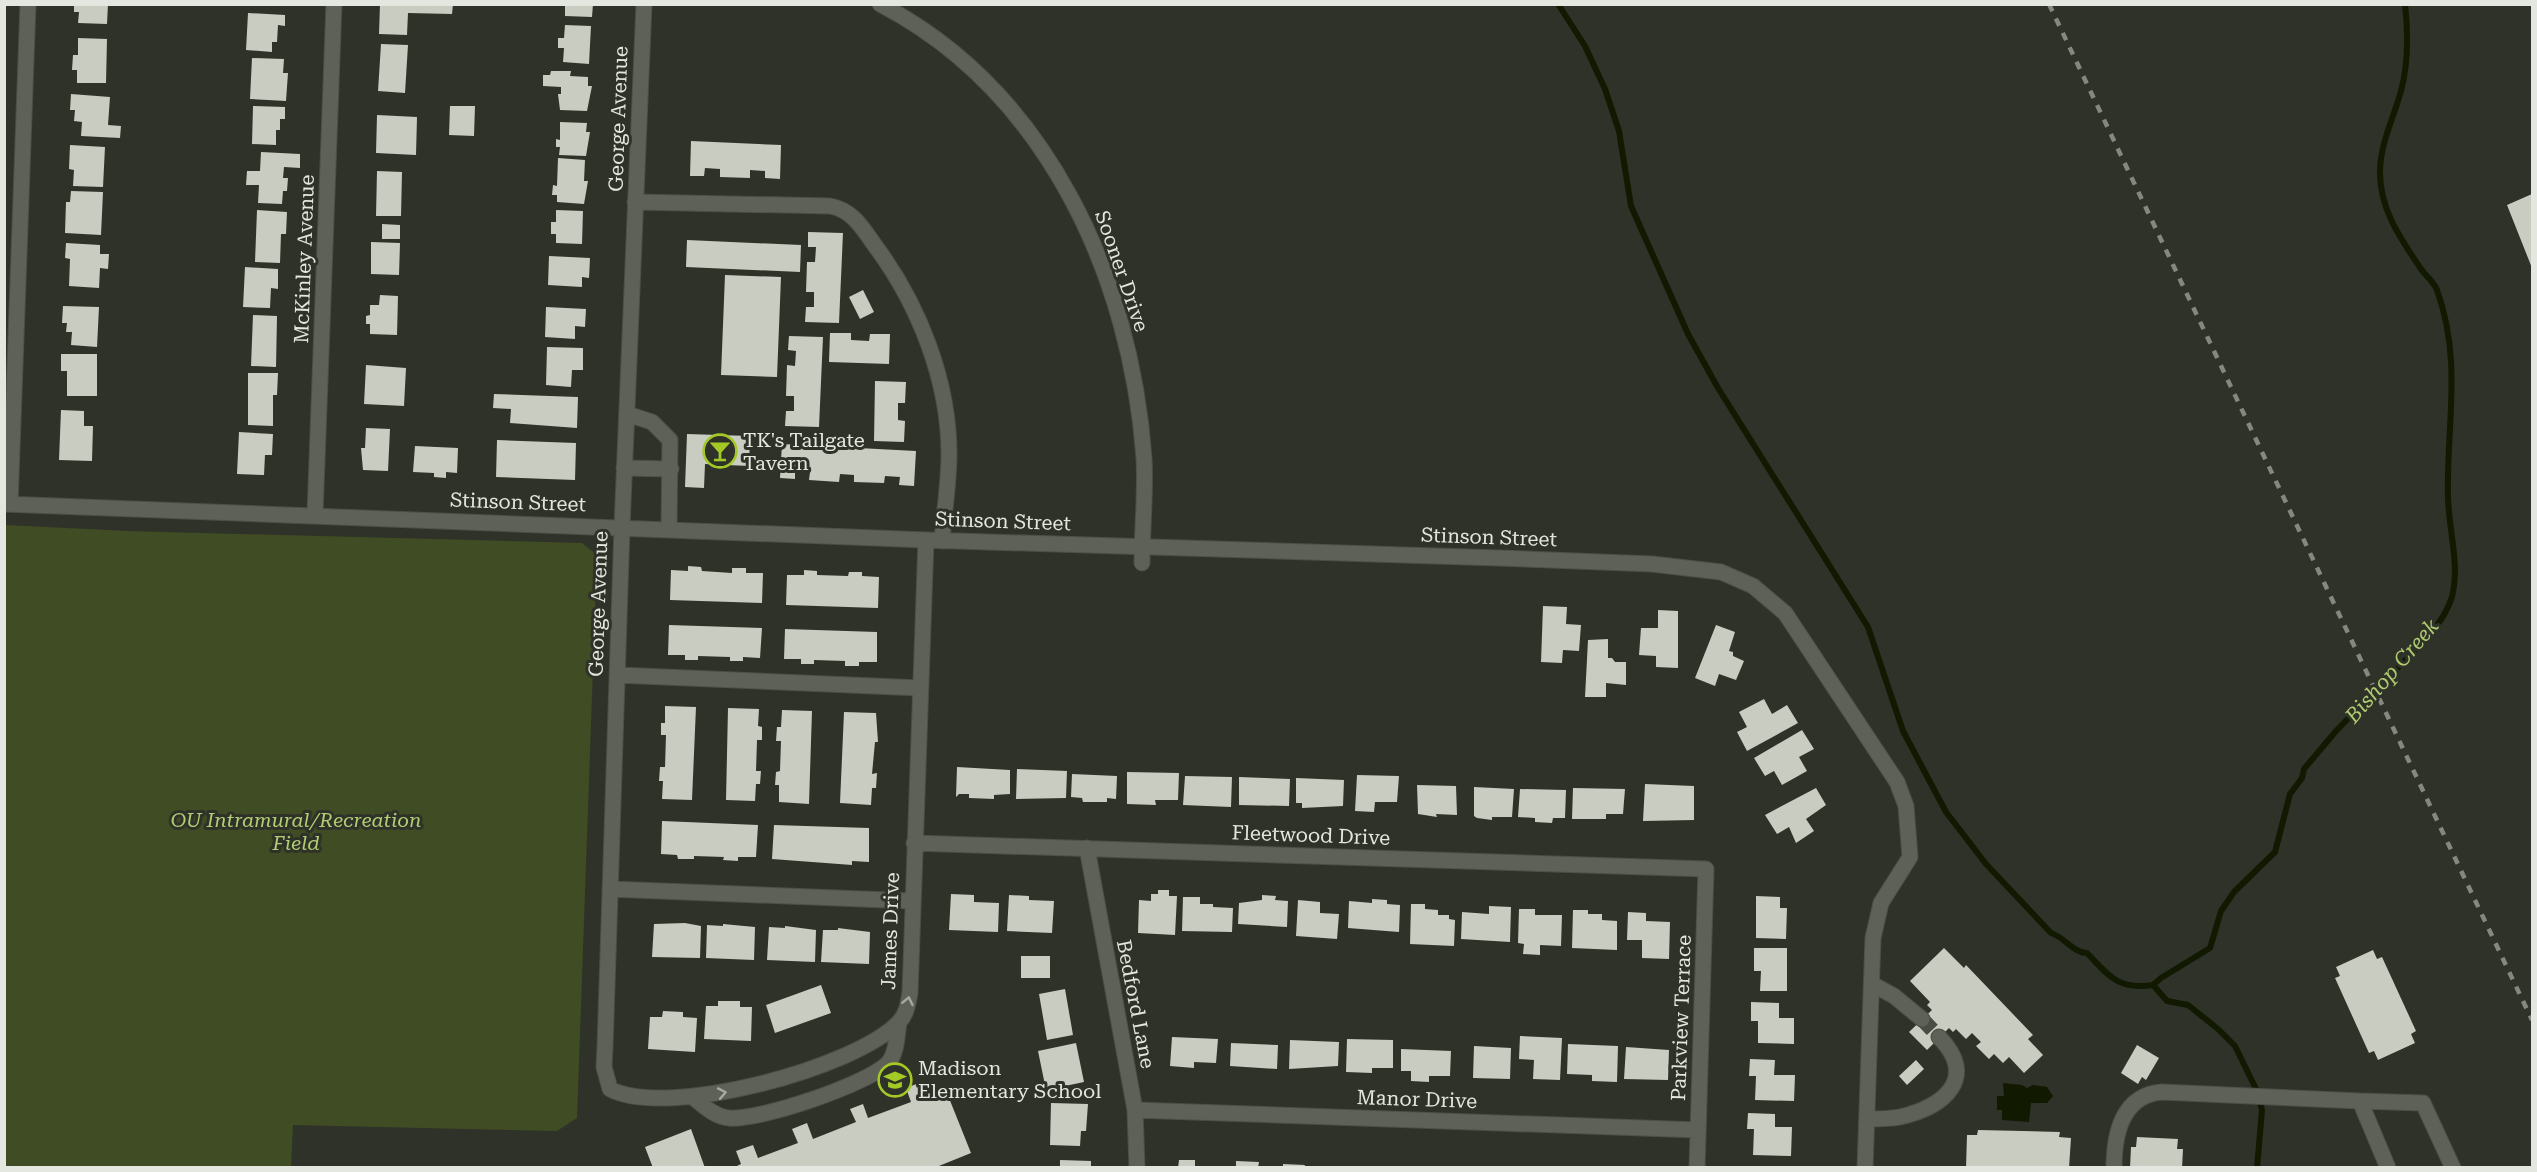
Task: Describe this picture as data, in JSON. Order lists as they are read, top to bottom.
{
  "streets": {
    "street": [
      "George Avenue",
      "McKinley Avenue",
      "Sooner Drive",
      "Stinson Street",
      "Fleetwood Drive",
      "James Drive",
      "Bedford Lane",
      "Parkview Terrace",
      "Manor Drive"
    ]
  },
  "crossings": [
    ["George Avenue", "Stinson Street"],
    ["George Avenue", "James Drive"],
    ["McKinley Avenue", "Stinson Street"],
    ["Sooner Drive", "Stinson Street"],
    ["Stinson Street", "James Drive"],
    ["Fleetwood Drive", "James Drive"],
    ["Fleetwood Drive", "Bedford Lane"],
    ["Fleetwood Drive", "Parkview Terrace"],
    ["Bedford Lane", "Manor Drive"],
    ["Parkview Terrace", "Manor Drive"]
  ],
  "water": ["Bishop Creek"],
  "parks": ["OU Intramural/Recreation Field"],
  "places": {
    "bar": ["TK's Tailgate Tavern"],
    "school or university": ["Madison Elementary School"]
  }
}
